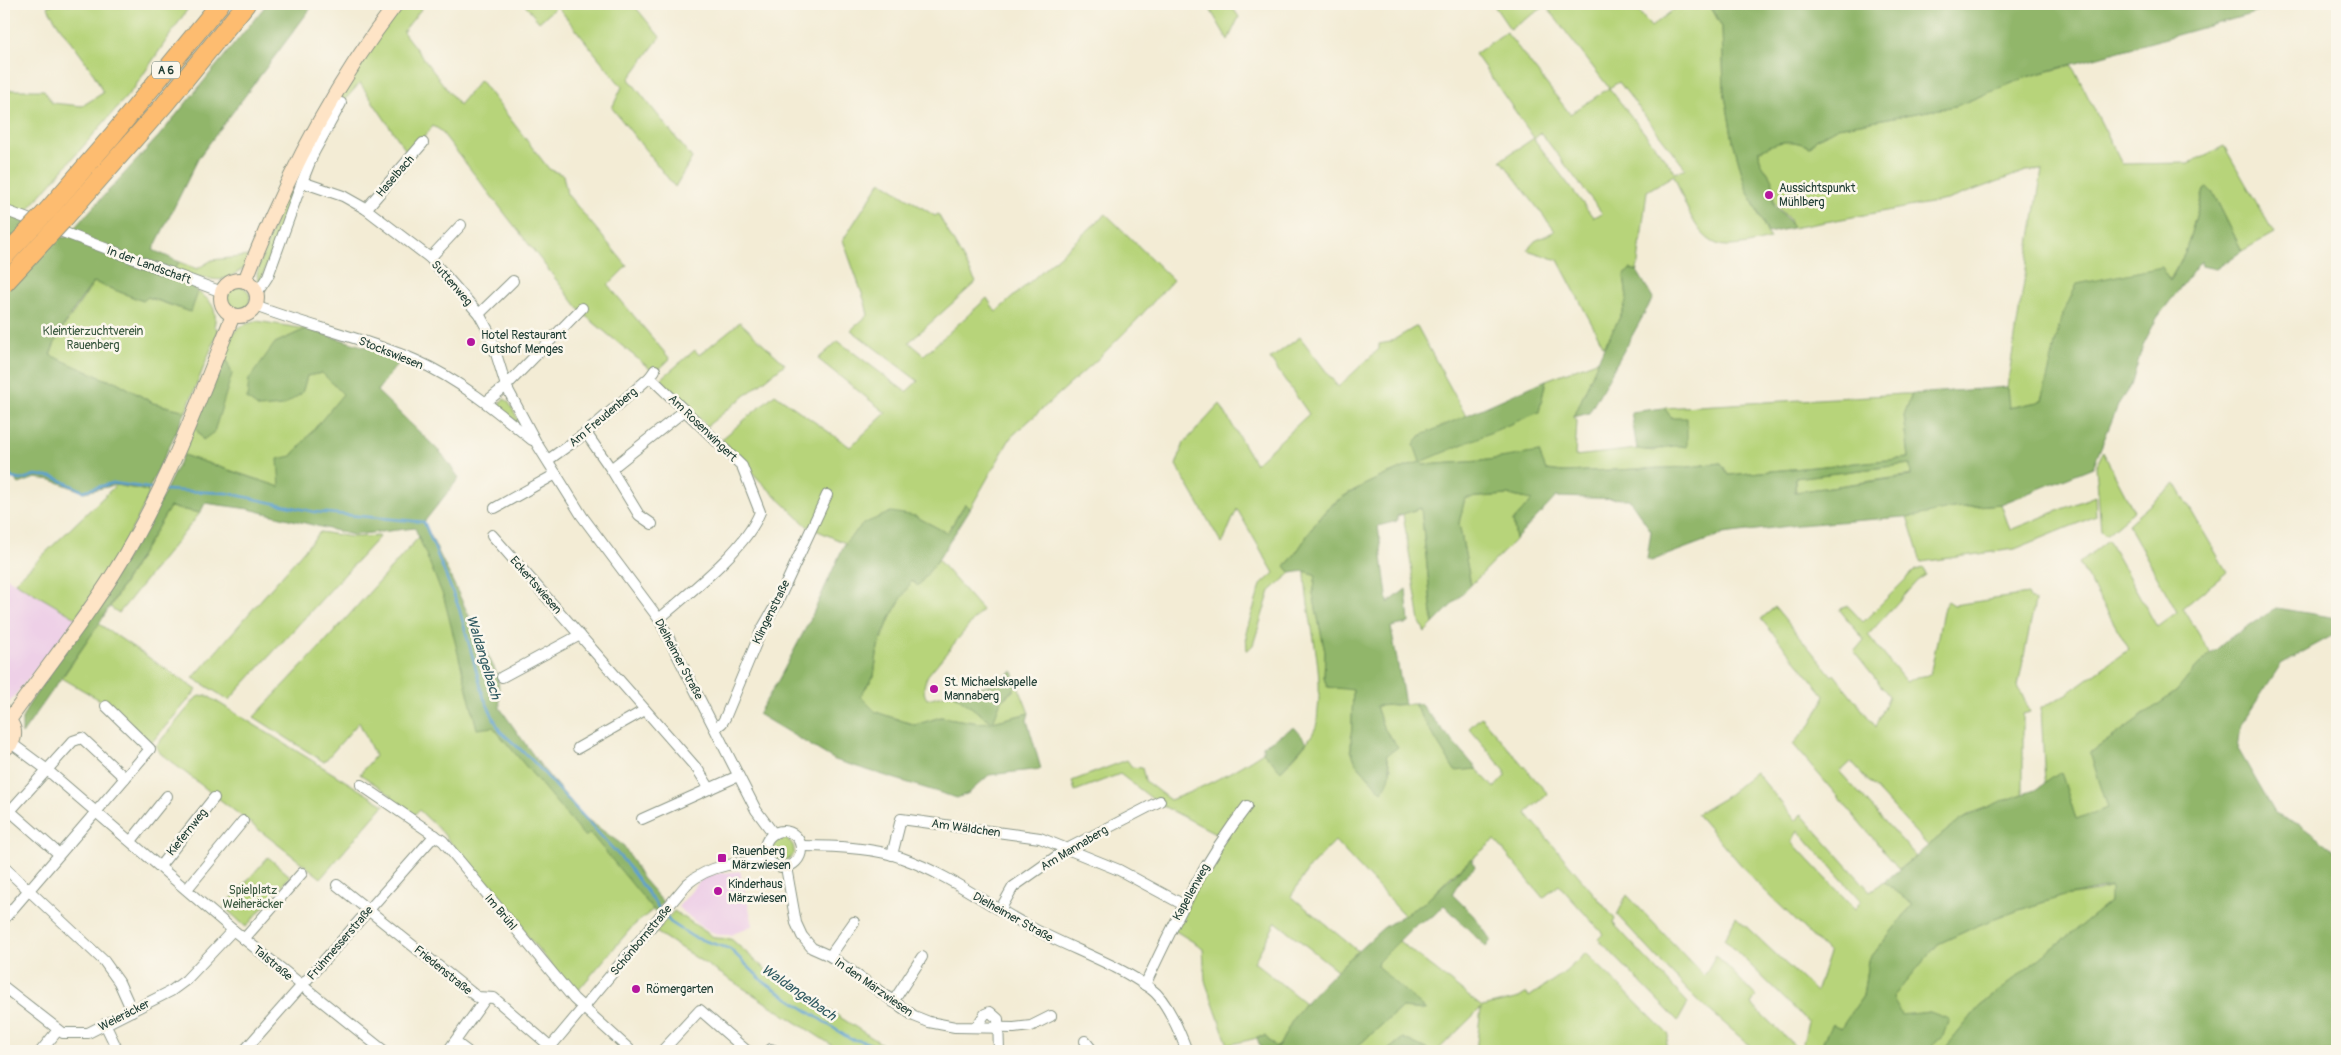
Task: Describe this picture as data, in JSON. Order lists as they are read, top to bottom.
{
  "streets": {
    "highway": ["A 6"],
    "street": [
      "Haselbach",
      "In der Landschaft",
      "Suttenweg",
      "Stockswiesen",
      "Am Freudenberg",
      "Am Rosenwingert",
      "Eckertswiesen",
      "Klingenstraße",
      "Dielheimer Straße",
      "Am Wäldchen",
      "Kiefernweg",
      "Am Mannaberg",
      "Kapellenweg",
      "Im Brühl",
      "Schönbornstraße",
      "Frühmesserstraße",
      "Talstraße",
      "Friedenstraße",
      "In den Märzwiesen",
      "Weieräcker"
    ]
  },
  "crossings": [
    ["Haselbach", "Suttenweg"],
    ["In der Landschaft", "Stockswiesen"],
    ["Suttenweg", "Stockswiesen"],
    ["Suttenweg", "Dielheimer Straße"],
    ["Stockswiesen", "Dielheimer Straße"],
    ["Am Freudenberg", "Am Rosenwingert"],
    ["Am Freudenberg", "Dielheimer Straße"],
    ["Am Rosenwingert", "Dielheimer Straße"],
    ["Klingenstraße", "Dielheimer Straße"],
    ["Dielheimer Straße", "Am Wäldchen"],
    ["Dielheimer Straße", "Am Mannaberg"],
    ["Dielheimer Straße", "Kapellenweg"],
    ["Dielheimer Straße", "Schönbornstraße"],
    ["Dielheimer Straße", "In den Märzwiesen"],
    ["Am Wäldchen", "Am Mannaberg"],
    ["Kiefernweg", "Talstraße"],
    ["Im Brühl", "Schönbornstraße"],
    ["Im Brühl", "Frühmesserstraße"],
    ["Schönbornstraße", "Friedenstraße"],
    ["Schönbornstraße", "In den Märzwiesen"],
    ["Frühmesserstraße", "Talstraße"],
    ["Frühmesserstraße", "Friedenstraße"],
    ["Talstraße", "Weieräcker"]
  ],
  "water": ["Waldangelbach"],
  "parks": ["Kleintierzuchtverein Rauenberg", "Spielplatz Weiheräcker"],
  "places": {
    "other": [
      "Aussichtspunkt Mühlberg",
      "Hotel Restaurant Gutshof Menges",
      "St. Michaelskapelle Mannaberg",
      "Kinderhaus Märzwiesen",
      "Römergarten"
    ],
    "transit": ["Rauenberg Märzwiesen"]
  }
}
